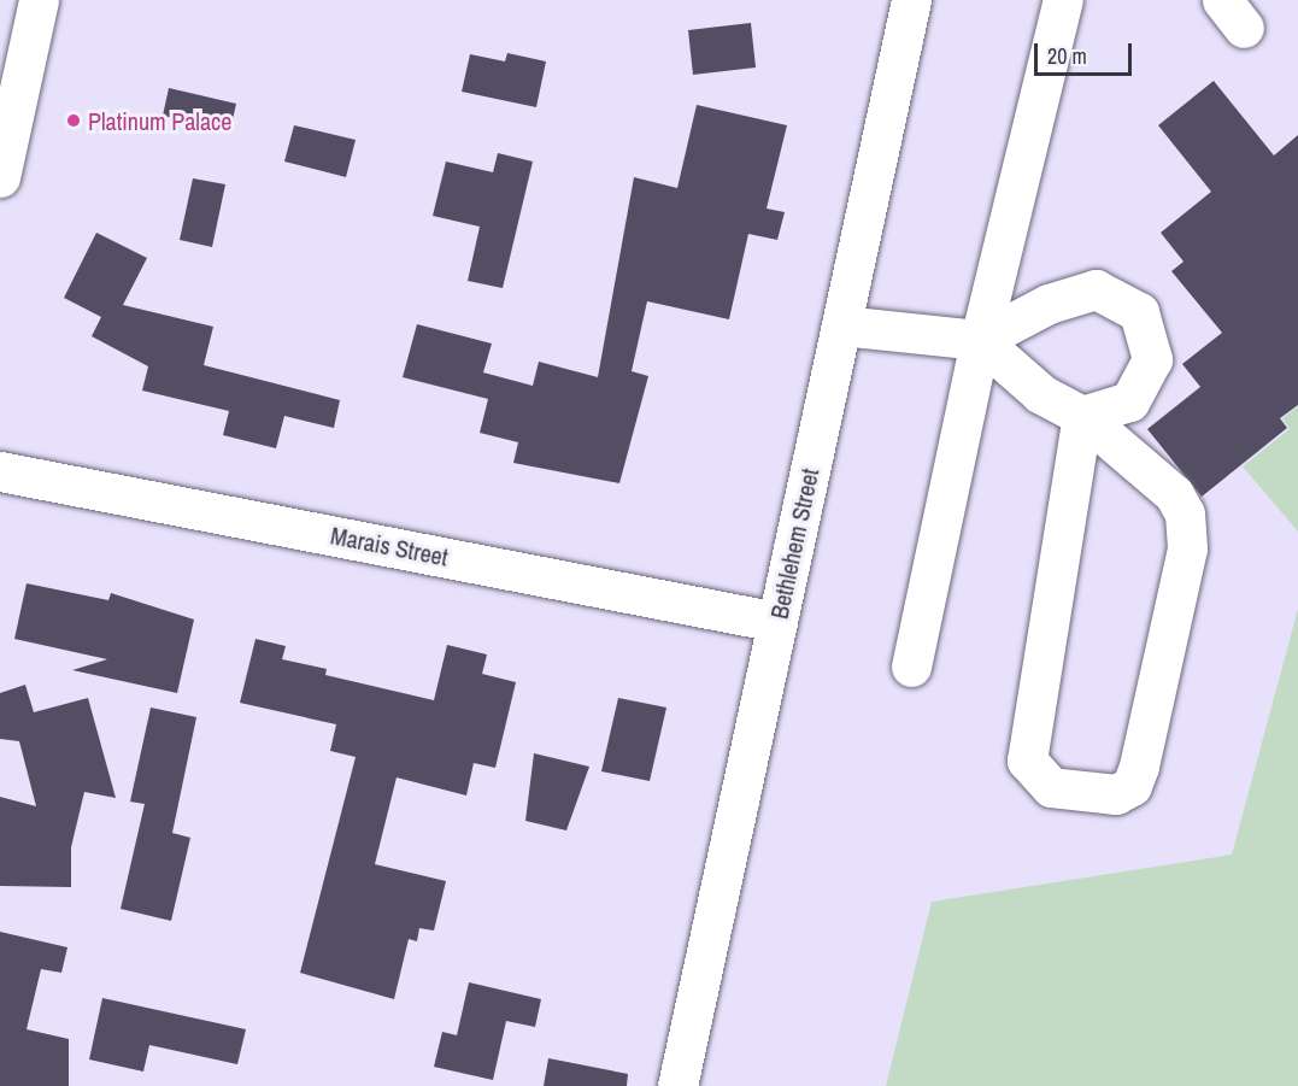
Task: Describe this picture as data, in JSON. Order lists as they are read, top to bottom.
{
  "streets": {
    "main road": ["Bethlehem Street", "Marais Street"]
  },
  "crossings": [
    ["Bethlehem Street", "Marais Street"]
  ],
  "places": ["Platinum Palace"],
  "scale_bar": "20 m"
}
